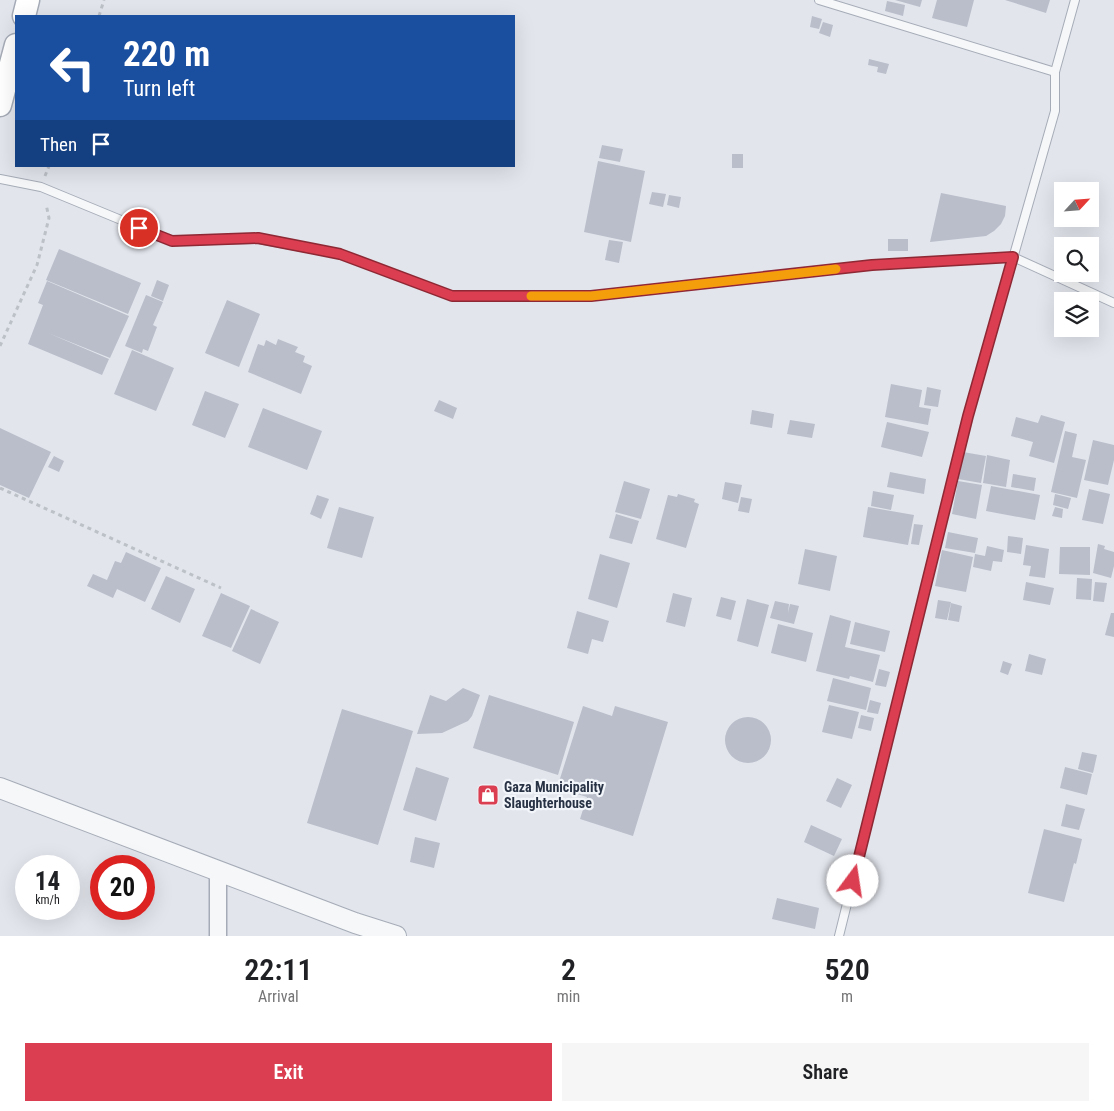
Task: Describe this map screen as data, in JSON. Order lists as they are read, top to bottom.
{
  "places": {
    "shop": ["Gaza Municipality Slaughterhouse"]
  },
  "north": "top right",
  "page": {
    "turn": ["220 m", "Turn left"],
    "then": "Then",
    "speed": "14 km/h",
    "limit": "20",
    "eta": [
      "22:11",
      "Arrival",
      "2",
      "min",
      "520",
      "m"
    ],
    "buttons": ["Exit", "Share"]
  }
}
